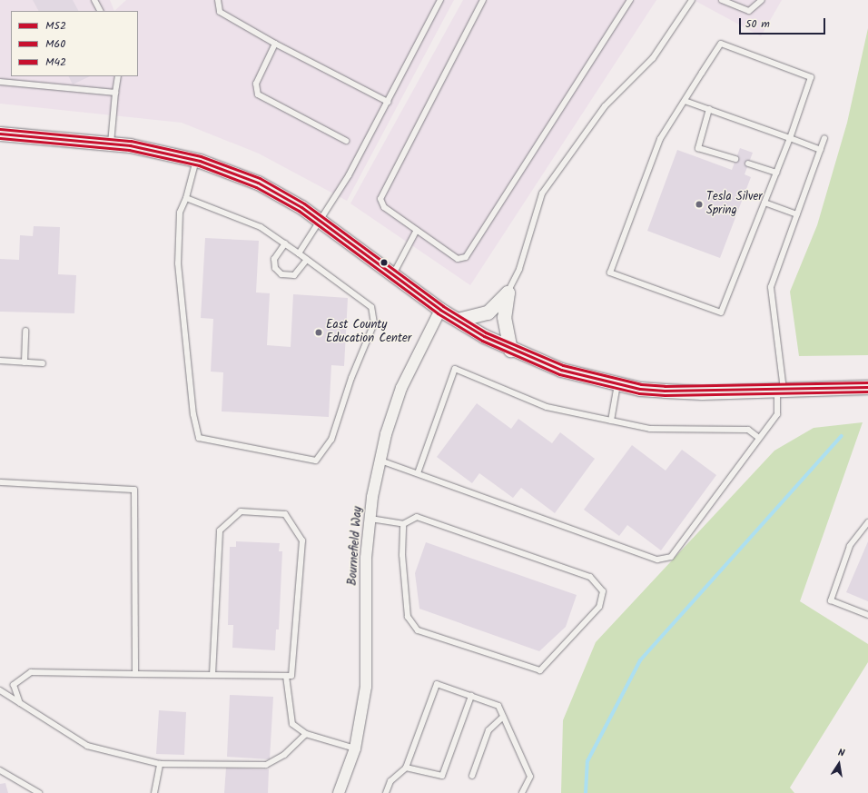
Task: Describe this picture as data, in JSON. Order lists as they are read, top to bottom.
{
  "streets": {
    "street": ["Bournefield Way"]
  },
  "places": ["Tesla Silver Spring", "East County Education Center"],
  "lines": ["transit line M42", "transit line M52", "transit line M60"],
  "legend": ["M52", "M60", "M42"],
  "scale_bar": "50 m",
  "north": "top"
}
